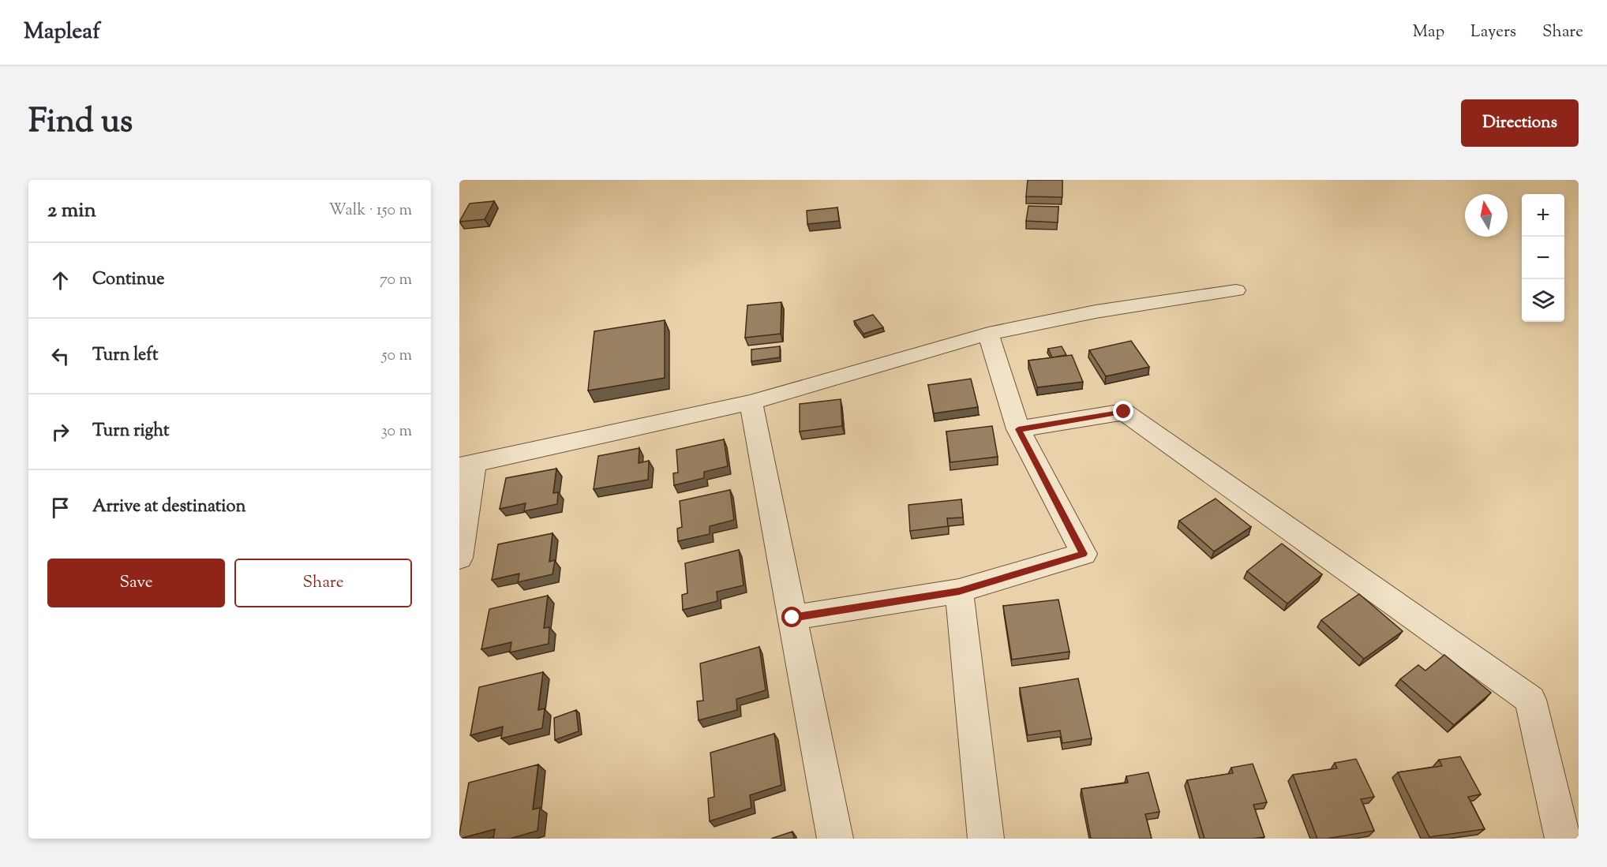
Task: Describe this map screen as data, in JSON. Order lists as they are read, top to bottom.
{
  "north": "top",
  "page": {
    "header": "Mapleaf",
    "nav": ["Map", "Layers", "Share"],
    "title": "Find us",
    "buttons": [
      "Directions",
      ["Save", "Share"]
    ],
    "heading": ["2 min", "Walk · 150 m"],
    "map_buttons": ["+", "−"],
    "list": [
      ["Continue", "70 m"],
      ["Turn left", "50 m"],
      ["Turn right", "30 m"],
      "Arrive at destination"
    ]
  }
}
